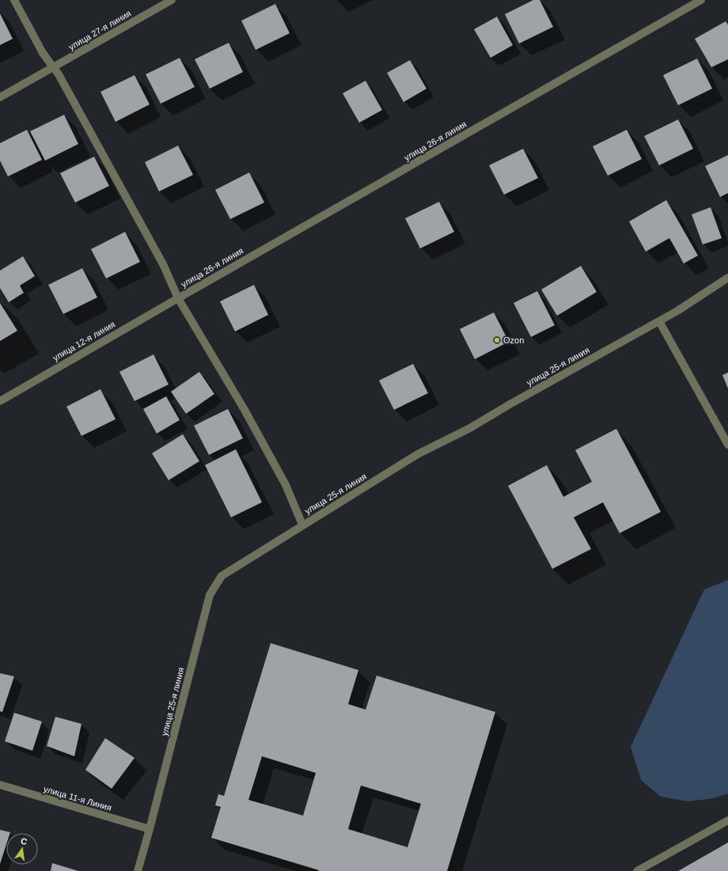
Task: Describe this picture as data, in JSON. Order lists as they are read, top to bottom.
{
  "streets": {
    "street": [
      "улица 27-я линия",
      "улица 26-я линия",
      "улица 12-я линия",
      "улица 25-я линия",
      "улица 11-я Линия"
    ]
  },
  "crossings": [
    ["улица 26-я линия", "улица 12-я линия"],
    ["улица 25-я линия", "улица 11-я Линия"]
  ],
  "places": ["Ozon"],
  "north": "top"
}
